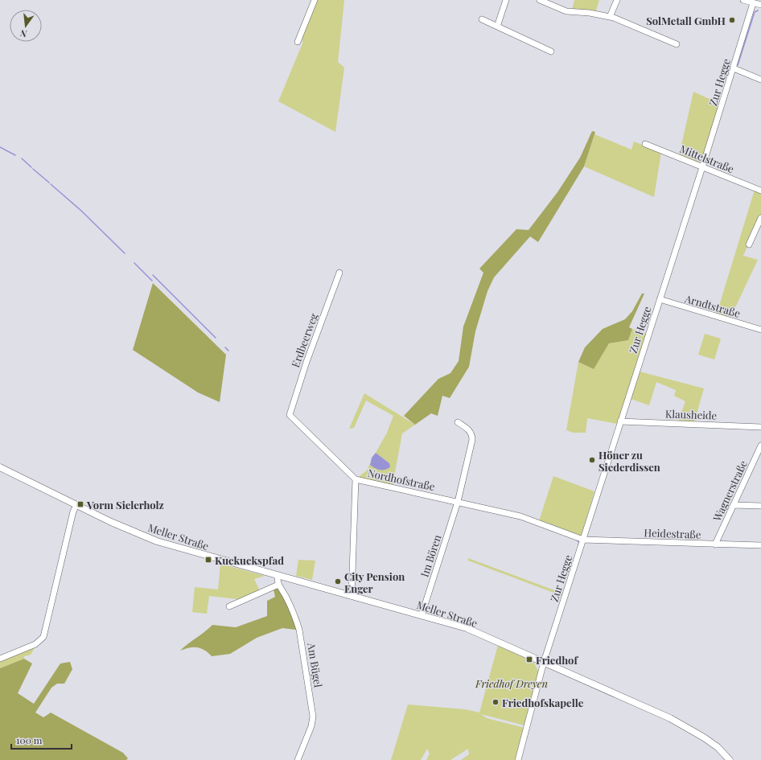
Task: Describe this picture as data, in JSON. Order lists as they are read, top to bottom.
{
  "streets": {
    "main road": ["Meller Straße"],
    "street": [
      "Zur Hegge",
      "Mittelstraße",
      "Arndtstraße",
      "Erdbeerweg",
      "Klausheide",
      "Nordhofstraße",
      "Wagnerstraße",
      "Heidestraße",
      "Im Bören",
      "Am Bügel"
    ]
  },
  "crossings": [
    ["Zur Hegge", "Mittelstraße"],
    ["Zur Hegge", "Arndtstraße"],
    ["Zur Hegge", "Klausheide"],
    ["Zur Hegge", "Nordhofstraße"],
    ["Zur Hegge", "Heidestraße"],
    ["Zur Hegge", "Meller Straße"],
    ["Erdbeerweg", "Nordhofstraße"],
    ["Nordhofstraße", "Heidestraße"],
    ["Nordhofstraße", "Im Bören"],
    ["Wagnerstraße", "Heidestraße"],
    ["Meller Straße", "Im Bören"],
    ["Meller Straße", "Am Bügel"]
  ],
  "parks": ["Friedhof Dreyen"],
  "places": {
    "other": [
      "SolMetall GmbH",
      "Höner zu Siederdissen",
      "City Pension Enger",
      "Friedhofskapelle"
    ],
    "transit": ["Vorm Sielerholz", "Kuckuckspfad", "Friedhof"]
  },
  "scale_bar": "100 m",
  "north": "bottom"
}
